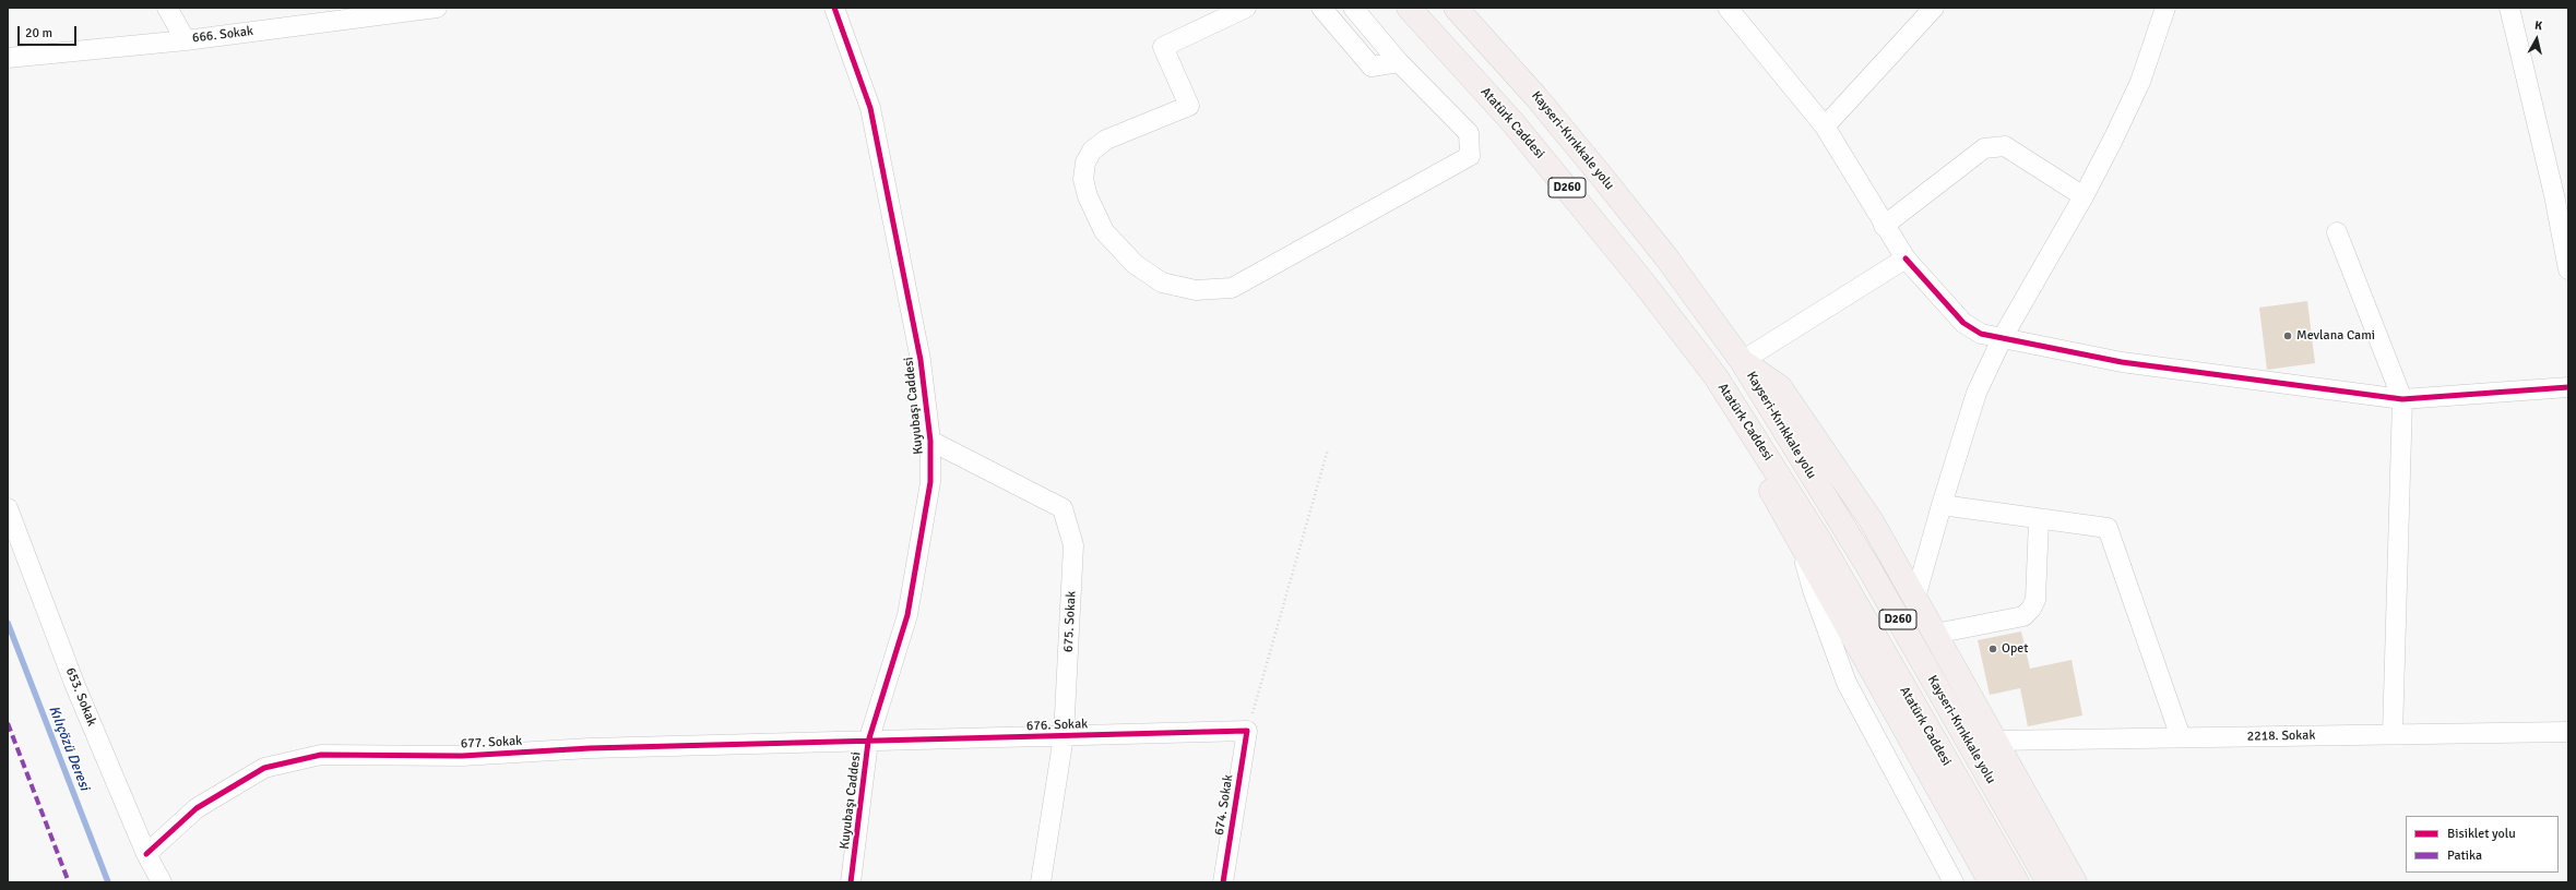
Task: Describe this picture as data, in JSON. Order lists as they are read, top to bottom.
{
  "streets": {
    "highway": ["Atatürk Caddesi", "Kayseri-Kırıkkale yolu", "D260"],
    "street": [
      "666. Sokak",
      "Kuyubaşı Caddesi",
      "675. Sokak",
      "653. Sokak",
      "676. Sokak",
      "2218. Sokak",
      "677. Sokak",
      "674. Sokak"
    ]
  },
  "crossings": [
    ["Kuyubaşı Caddesi", "675. Sokak"],
    ["Kuyubaşı Caddesi", "676. Sokak"],
    ["Kuyubaşı Caddesi", "677. Sokak"],
    ["675. Sokak", "676. Sokak"],
    ["653. Sokak", "677. Sokak"],
    ["676. Sokak", "677. Sokak"],
    ["676. Sokak", "674. Sokak"]
  ],
  "water": ["Kılıçözü Deresi"],
  "places": ["Mevlana Cami", "Opet"],
  "legend": ["Bisiklet yolu", "Patika"],
  "scale_bar": "20 m",
  "north": "top"
}
